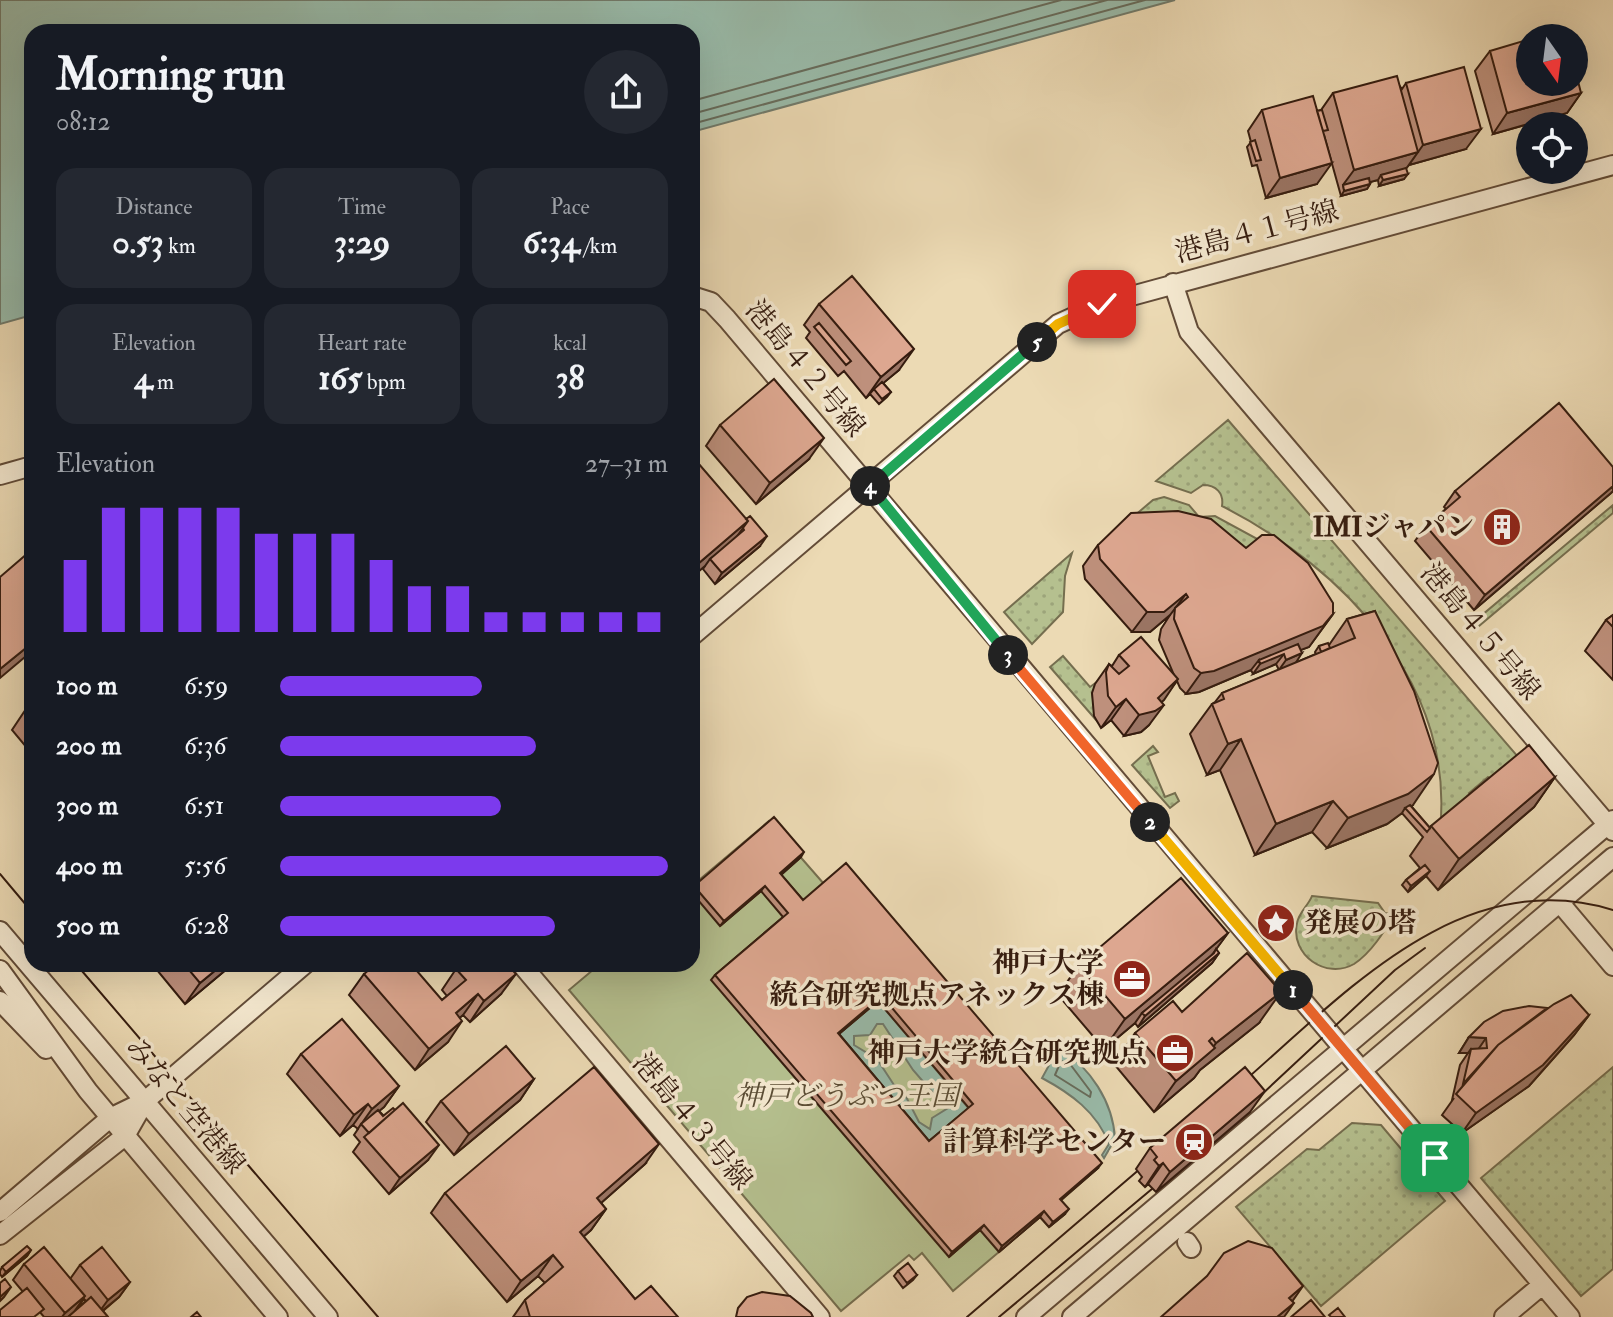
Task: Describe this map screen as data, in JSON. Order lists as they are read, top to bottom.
{
  "streets": {
    "street": [
      "港島４１号線",
      "港島４２号線",
      "港島４５号線",
      "みなと空港線",
      "港島４３号線"
    ]
  },
  "crossings": [
    ["港島４１号線", "港島４２号線"],
    ["港島４１号線", "港島４５号線"]
  ],
  "parks": ["神戸どうぶつ王国"],
  "places": {
    "building": ["IMIジャパン"],
    "place": ["発展の塔"],
    "office": ["神戸大学 統合研究拠点アネックス棟", "神戸大学統合研究拠点"],
    "station": ["計算科学センター"]
  },
  "north": "bottom",
  "page": {
    "heading": ["Morning run", "08:12"],
    "stats": [
      ["Distance", "0.53 km"],
      ["Time", "3:29"],
      ["Pace", "6:34 /km"],
      ["Elevation", "4 m"],
      ["Heart rate", "165 bpm"],
      ["kcal", "38"]
    ],
    "pins": [
      "5",
      "4",
      "3",
      "2",
      "1"
    ],
    "chart": ["Elevation", "27–31 m"],
    "list": [
      {
        "name": "100 m",
        "note": "6:59"
      },
      {
        "name": "200 m",
        "note": "6:36"
      },
      {
        "name": "300 m",
        "note": "6:51"
      },
      {
        "name": "400 m",
        "note": "5:56"
      },
      {
        "name": "500 m",
        "note": "6:28"
      }
    ]
  }
}
